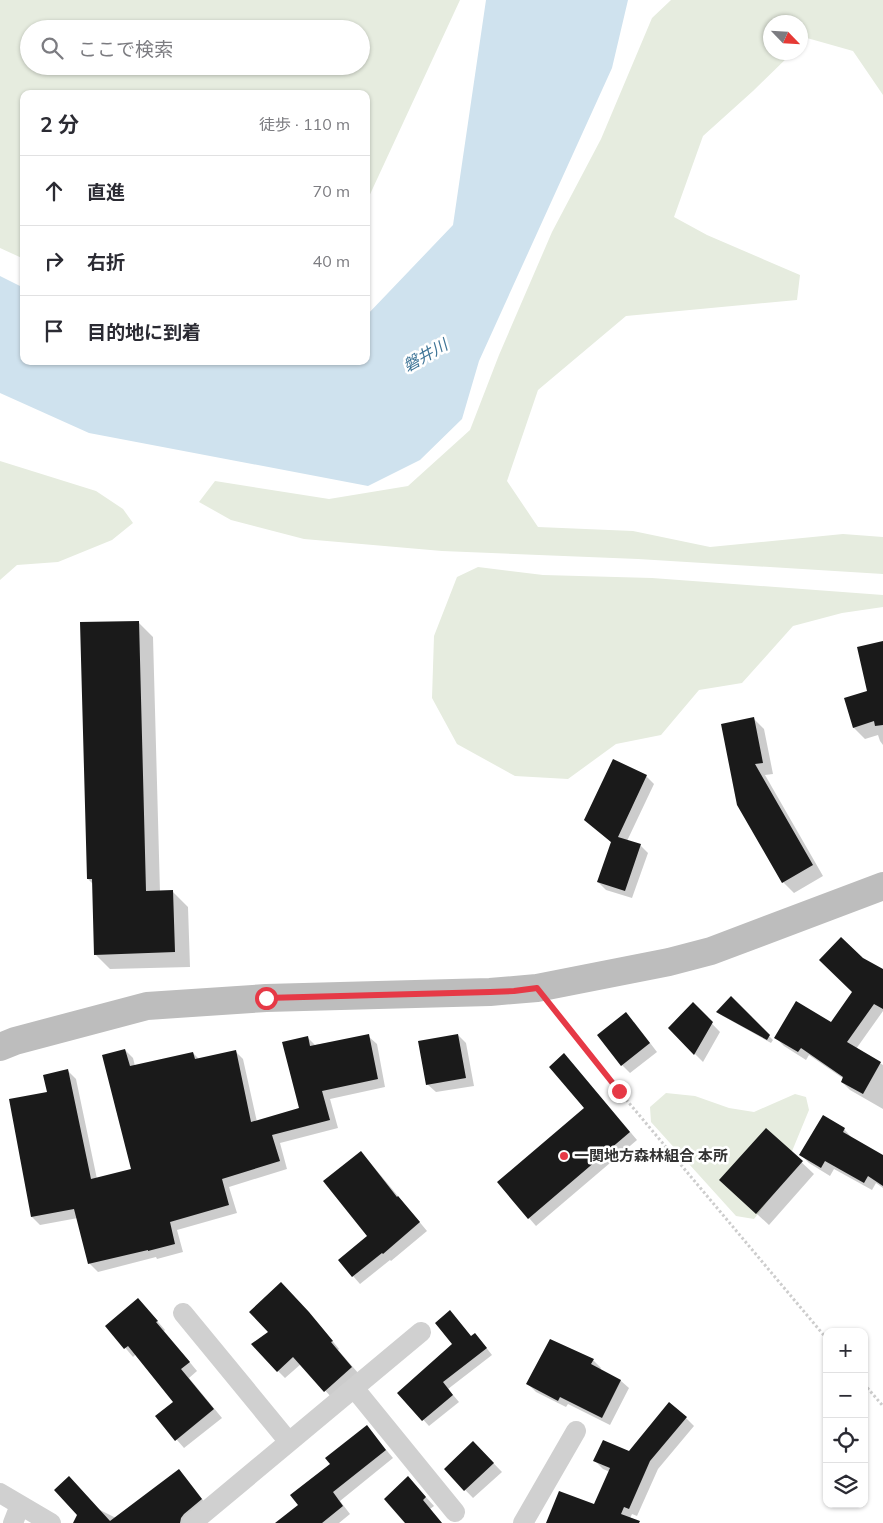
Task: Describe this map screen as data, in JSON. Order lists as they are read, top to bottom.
{
  "water": ["磐井川"],
  "places": ["一関地方森林組合 本所"],
  "north": "bottom right",
  "page": {
    "search": "ここで検索",
    "heading": ["2 分", "徒歩 · 110 m"],
    "list": [
      ["直進", "70 m"],
      ["右折", "40 m"],
      "目的地に到着"
    ],
    "map_buttons": ["+", "−"]
  }
}
